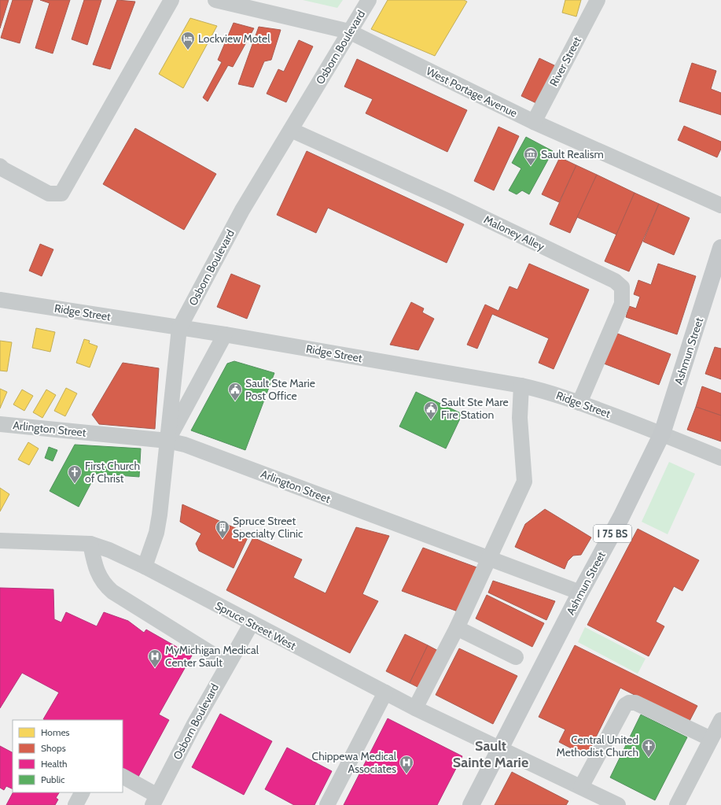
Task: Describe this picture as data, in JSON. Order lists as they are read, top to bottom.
{
  "streets": {
    "main road": ["Ashmun Street", "I 75 BS"],
    "street": [
      "Osborn Boulevard",
      "River Street",
      "West Portage Avenue",
      "Maloney Alley",
      "Ridge Street",
      "Arlington Street",
      "Spruce Street West"
    ]
  },
  "crossings": [
    ["Osborn Boulevard", "West Portage Avenue"],
    ["Osborn Boulevard", "Maloney Alley"],
    ["Osborn Boulevard", "Ridge Street"],
    ["Osborn Boulevard", "Arlington Street"],
    ["Osborn Boulevard", "Spruce Street West"],
    ["River Street", "West Portage Avenue"],
    ["Maloney Alley", "Ridge Street"],
    ["Ridge Street", "Ashmun Street"],
    ["Ashmun Street", "Arlington Street"],
    ["Ashmun Street", "Spruce Street West"]
  ],
  "districts": ["Sault Sainte Marie"],
  "places": {
    "hotel": ["Lockview Motel"],
    "museum": ["Sault Realism"],
    "public building": ["Sault Ste Marie Post Office", "Sault Ste Mare Fire Station"],
    "church": ["First Church of Christ", "Central United Methodist Church"],
    "building": ["Spruce Street Specialty Clinic"],
    "hospital": ["MyMichigan Medical Center Sault", "Chippewa Medical Associates"]
  },
  "legend": [
    "Homes",
    "Shops",
    "Health",
    "Public"
  ]
}
